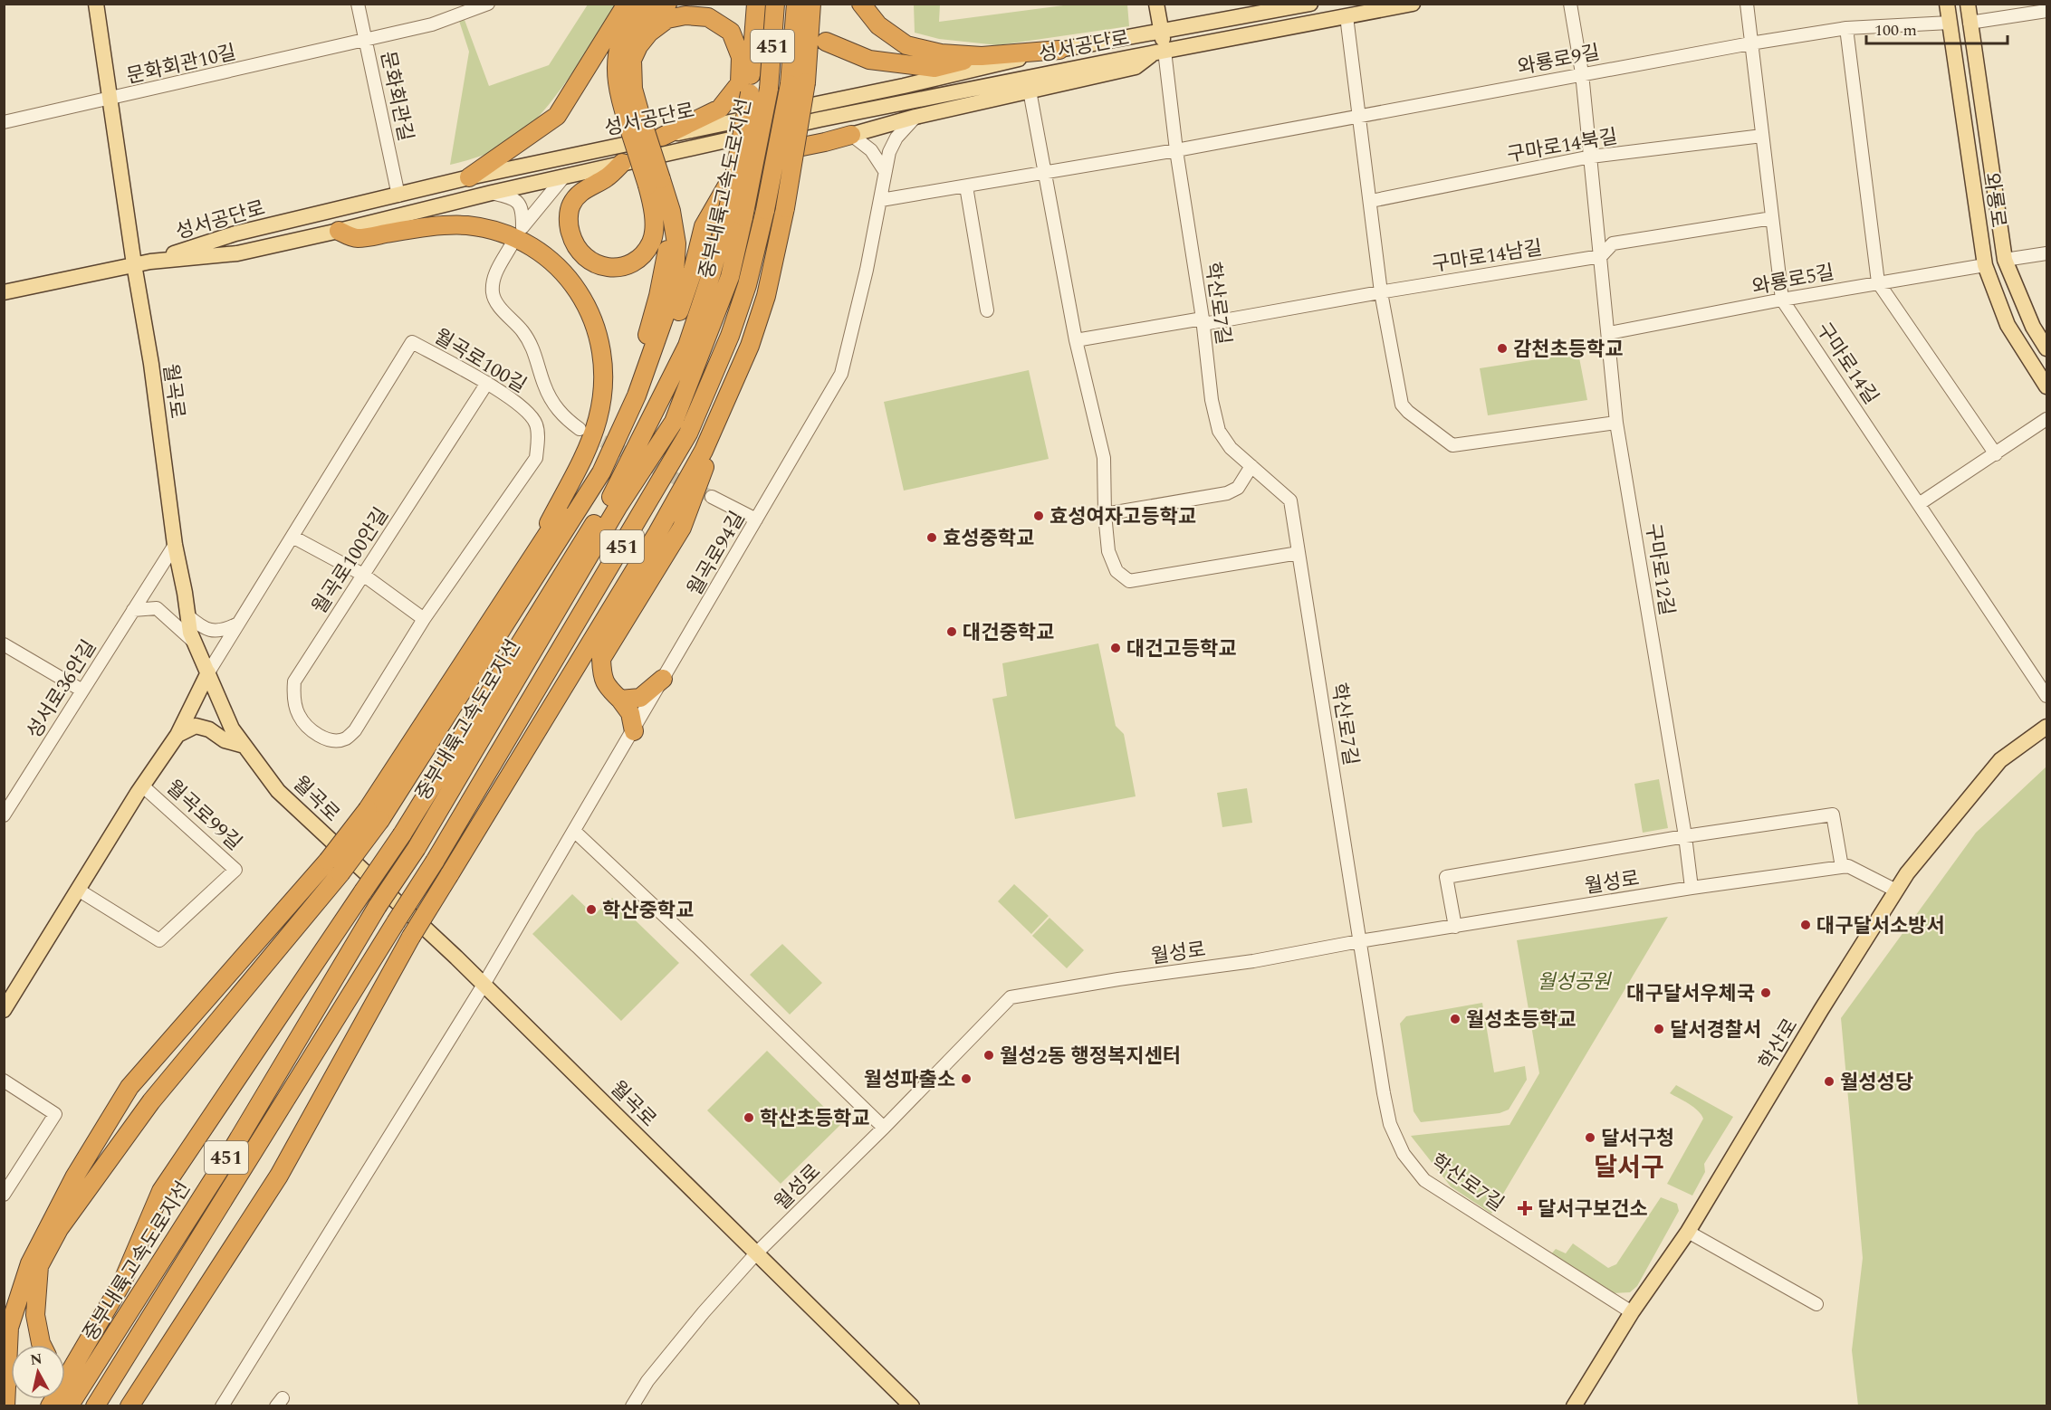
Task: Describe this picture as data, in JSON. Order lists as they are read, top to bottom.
{
  "streets": {
    "highway": ["451", "중부내륙고속도로지선"],
    "main road": [
      "성서공단로",
      "와룡로",
      "월곡로",
      "월곡로99길",
      "학산로"
    ],
    "street": [
      "와룡로9길",
      "문화회관10길",
      "문화회관길",
      "구마로14북길",
      "구마로14남길",
      "와룡로5길",
      "학산로7길",
      "월곡로100길",
      "구마로14길",
      "월곡로94길",
      "월곡로100안길",
      "구마로12길",
      "성서로36안길",
      "월성로"
    ]
  },
  "crossings": [
    ["성서공단로", "문화회관길"],
    ["성서공단로", "학산로7길"],
    ["성서공단로", "월곡로"],
    ["와룡로9길", "와룡로"],
    ["와룡로9길", "학산로7길"],
    ["와룡로9길", "구마로14길"],
    ["와룡로9길", "월곡로94길"],
    ["와룡로9길", "구마로12길"],
    ["문화회관10길", "문화회관길"],
    ["문화회관10길", "월곡로"],
    ["구마로14북길", "구마로14길"],
    ["구마로14북길", "구마로12길"],
    ["와룡로", "와룡로5길"],
    ["구마로14남길", "학산로7길"],
    ["구마로14남길", "구마로14길"],
    ["구마로14남길", "구마로12길"],
    ["와룡로5길", "구마로14길"],
    ["와룡로5길", "구마로12길"],
    ["학산로7길", "월성로"],
    ["학산로7길", "학산로"],
    ["월곡로100길", "월곡로"],
    ["월곡로100길", "월곡로100안길"],
    ["월곡로100길", "월곡로99길"],
    ["월곡로", "월곡로94길"],
    ["월곡로", "성서로36안길"],
    ["월곡로", "월곡로99길"],
    ["월곡로", "월성로"],
    ["구마로12길", "월성로"],
    ["월성로", "학산로"]
  ],
  "districts": ["달서구"],
  "parks": ["월성공원"],
  "places": {
    "other": [
      "감천초등학교",
      "효성여자고등학교",
      "효성중학교",
      "대건중학교",
      "대건고등학교",
      "학산중학교",
      "대구달서소방서",
      "대구달서우체국",
      "월성초등학교",
      "달서경찰서",
      "월성2동 행정복지센터",
      "월성파출소",
      "월성성당",
      "학산초등학교",
      "달서구청"
    ],
    "health": ["달서구보건소"]
  },
  "scale_bar": "100 m",
  "north": "top"
}
